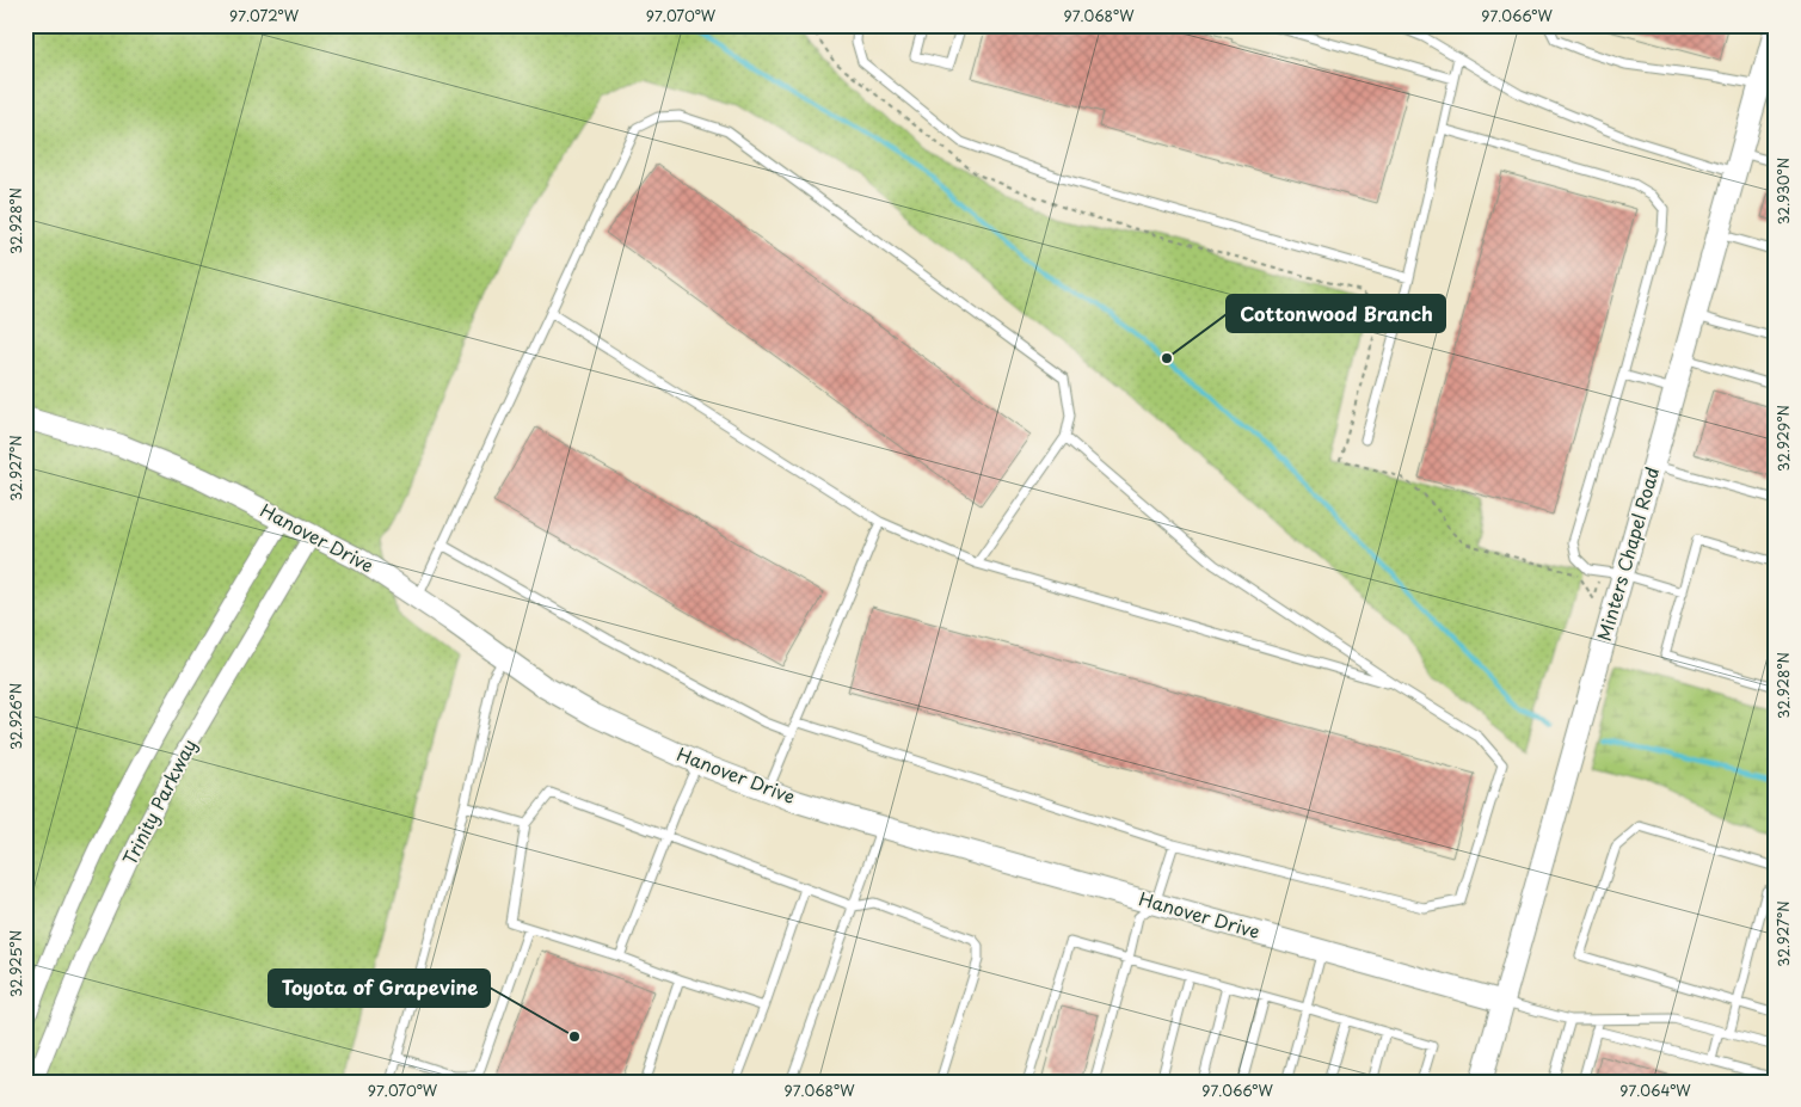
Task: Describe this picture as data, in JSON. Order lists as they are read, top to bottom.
{
  "streets": {
    "street": ["Hanover Drive", "Minters Chapel Road", "Trinity Parkway"]
  },
  "crossings": [
    ["Hanover Drive", "Minters Chapel Road"],
    ["Hanover Drive", "Trinity Parkway"]
  ],
  "places": ["Cottonwood Branch", "Toyota of Grapevine"],
  "coordinates": [
    "97.072°W",
    "97.070°W",
    "97.068°W",
    "97.066°W",
    "32.930°N",
    "32.928°N",
    "32.929°N",
    "32.927°N",
    "32.926°N",
    "32.925°N",
    "97.064°W"
  ]
}
